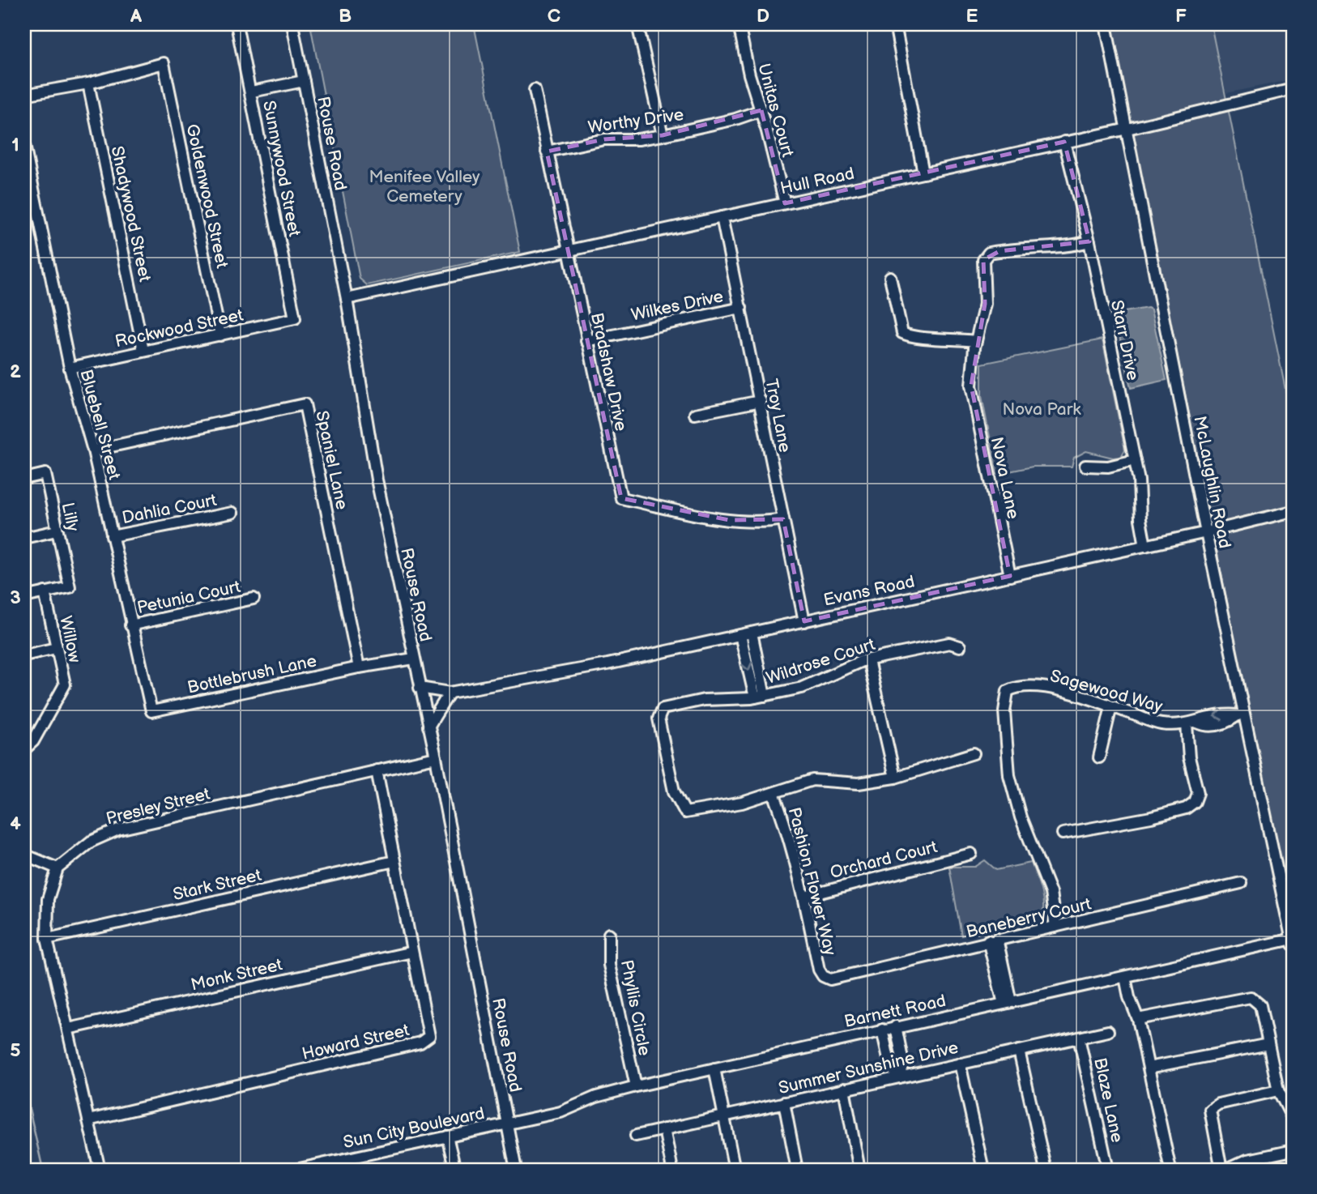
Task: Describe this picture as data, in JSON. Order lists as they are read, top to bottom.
{
  "streets": {
    "street": [
      "Unitas Court",
      "Worthy Drive",
      "Rouse Road",
      "Sunnywood Street",
      "Hull Road",
      "Goldenwood Street",
      "Shadywood Street",
      "Wilkes Drive",
      "Rockwood Street",
      "Starr Drive",
      "Bradshaw Drive",
      "Troy Lane",
      "Bluebell Street",
      "Spaniel Lane",
      "Nova Lane",
      "McLaughlin Road",
      "Dahlia Court",
      "Lilly",
      "Evans Road",
      "Petunia Court",
      "Willow",
      "Wildrose Court",
      "Bottlebrush Lane",
      "Sagewood Way",
      "Presley Street",
      "Orchard Court",
      "Pashion Flower Way",
      "Stark Street",
      "Baneberry Court",
      "Monk Street",
      "Phyllis Circle",
      "Barnett Road",
      "Howard Street",
      "Summer Sunshine Drive",
      "Blaze Lane",
      "Sun City Boulevard"
    ]
  },
  "crossings": [
    ["Unitas Court", "Worthy Drive"],
    ["Unitas Court", "Hull Road"],
    ["Worthy Drive", "Bradshaw Drive"],
    ["Rouse Road", "Hull Road"],
    ["Rouse Road", "Evans Road"],
    ["Rouse Road", "Bottlebrush Lane"],
    ["Rouse Road", "Presley Street"],
    ["Rouse Road", "Barnett Road"],
    ["Rouse Road", "Sun City Boulevard"],
    ["Sunnywood Street", "Rockwood Street"],
    ["Hull Road", "Starr Drive"],
    ["Hull Road", "Bradshaw Drive"],
    ["Hull Road", "Troy Lane"],
    ["Hull Road", "McLaughlin Road"],
    ["Goldenwood Street", "Shadywood Street"],
    ["Goldenwood Street", "Rockwood Street"],
    ["Shadywood Street", "Rockwood Street"],
    ["Wilkes Drive", "Bradshaw Drive"],
    ["Wilkes Drive", "Troy Lane"],
    ["Rockwood Street", "Bluebell Street"],
    ["Starr Drive", "Nova Lane"],
    ["Starr Drive", "Evans Road"],
    ["Bradshaw Drive", "Troy Lane"],
    ["Troy Lane", "Evans Road"],
    ["Bluebell Street", "Spaniel Lane"],
    ["Bluebell Street", "Dahlia Court"],
    ["Bluebell Street", "Petunia Court"],
    ["Bluebell Street", "Bottlebrush Lane"],
    ["Spaniel Lane", "Bottlebrush Lane"],
    ["Nova Lane", "Evans Road"],
    ["McLaughlin Road", "Evans Road"],
    ["McLaughlin Road", "Sagewood Way"],
    ["McLaughlin Road", "Barnett Road"],
    ["Lilly", "Willow"],
    ["Wildrose Court", "Pashion Flower Way"],
    ["Sagewood Way", "Baneberry Court"],
    ["Presley Street", "Howard Street"],
    ["Orchard Court", "Pashion Flower Way"],
    ["Pashion Flower Way", "Baneberry Court"],
    ["Stark Street", "Howard Street"],
    ["Monk Street", "Howard Street"],
    ["Phyllis Circle", "Barnett Road"],
    ["Barnett Road", "Sun City Boulevard"],
    ["Summer Sunshine Drive", "Blaze Lane"]
  ],
  "parks": ["Menifee Valley Cemetery", "Nova Park"],
  "grid": {
    "columns": [
      "A",
      "B",
      "C",
      "D",
      "E",
      "F"
    ],
    "rows": [
      "1",
      "2",
      "3",
      "4",
      "5"
    ]
  }
}
